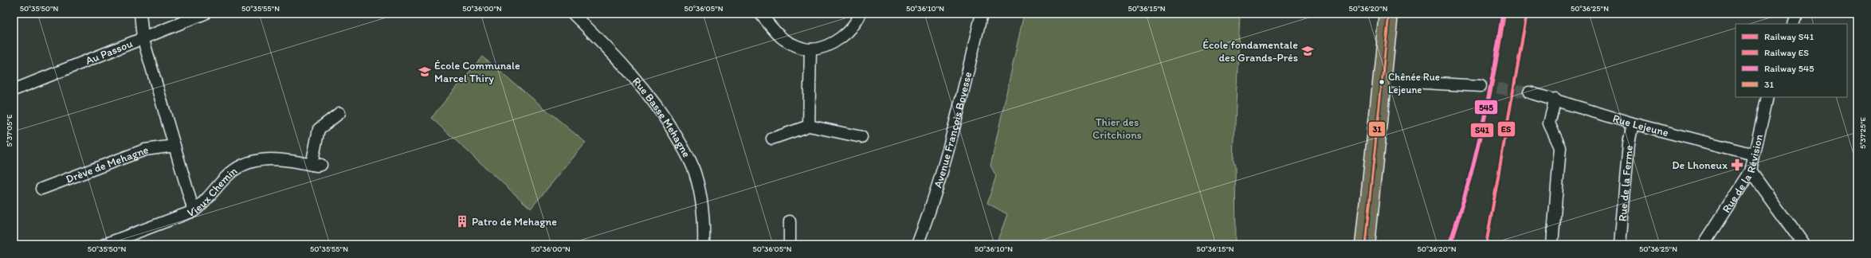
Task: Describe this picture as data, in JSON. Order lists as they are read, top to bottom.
{
  "streets": {
    "street": [
      "Au Passou",
      "Rue Basse Mehagne",
      "Rue Lejeune",
      "Avenue François Bovesse",
      "Drève de Mehagne",
      "Rue de la Révision",
      "Rue de la Ferme",
      "Vieux Chemin"
    ]
  },
  "crossings": [
    ["Rue Lejeune", "Rue de la Révision"],
    ["Rue Lejeune", "Rue de la Ferme"]
  ],
  "parks": ["Thier des Critchions"],
  "places": {
    "school or university": ["École fondamentale des Grands-Prés", "École Communale Marcel Thiry"],
    "other": ["Chênée Rue Lejeune"],
    "pharmacy": ["De Lhoneux"],
    "building": ["Patro de Mehagne"]
  },
  "lines": [
    "rail line S41",
    "rail line ES",
    "transit line 31",
    "rail line 545"
  ],
  "legend": [
    "Railway S41",
    "Railway ES",
    "Railway 545",
    "31"
  ],
  "coordinates": [
    "50°35'50\"N",
    "50°35'55\"N",
    "50°36'00\"N",
    "50°36'05\"N",
    "50°36'10\"N",
    "50°36'15\"N",
    "50°36'20\"N",
    "50°36'25\"N",
    "5°37'05\"E",
    "5°37'25\"E"
  ]
}
